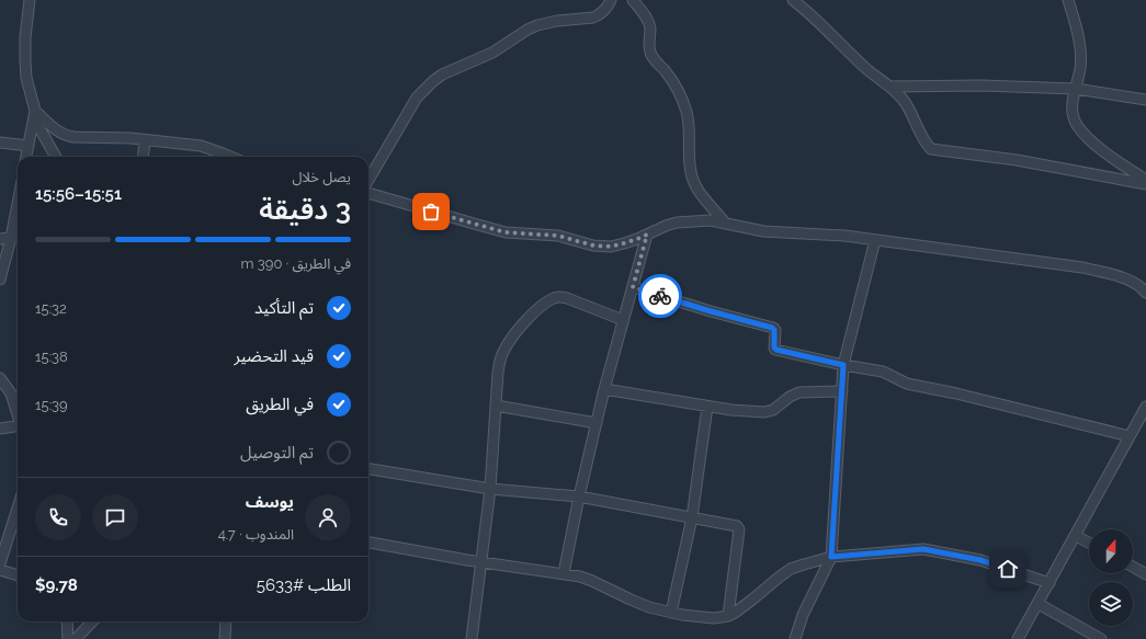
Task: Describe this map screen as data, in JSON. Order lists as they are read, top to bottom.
{
  "north": "top",
  "page": {
    "heading": ["3 دقيقة", "يصل خلال", "15:51–15:56"],
    "panel": [
      "يوسف",
      "المندوب · 4.7",
      "الطلب #5633",
      "$9.78"
    ],
    "bar": "في الطريق · 390 m",
    "list": [
      ["تم التأكيد", "15:32"],
      ["قيد التحضير", "15:38"],
      ["في الطريق", "15:39"],
      "تم التوصيل"
    ]
  }
}
